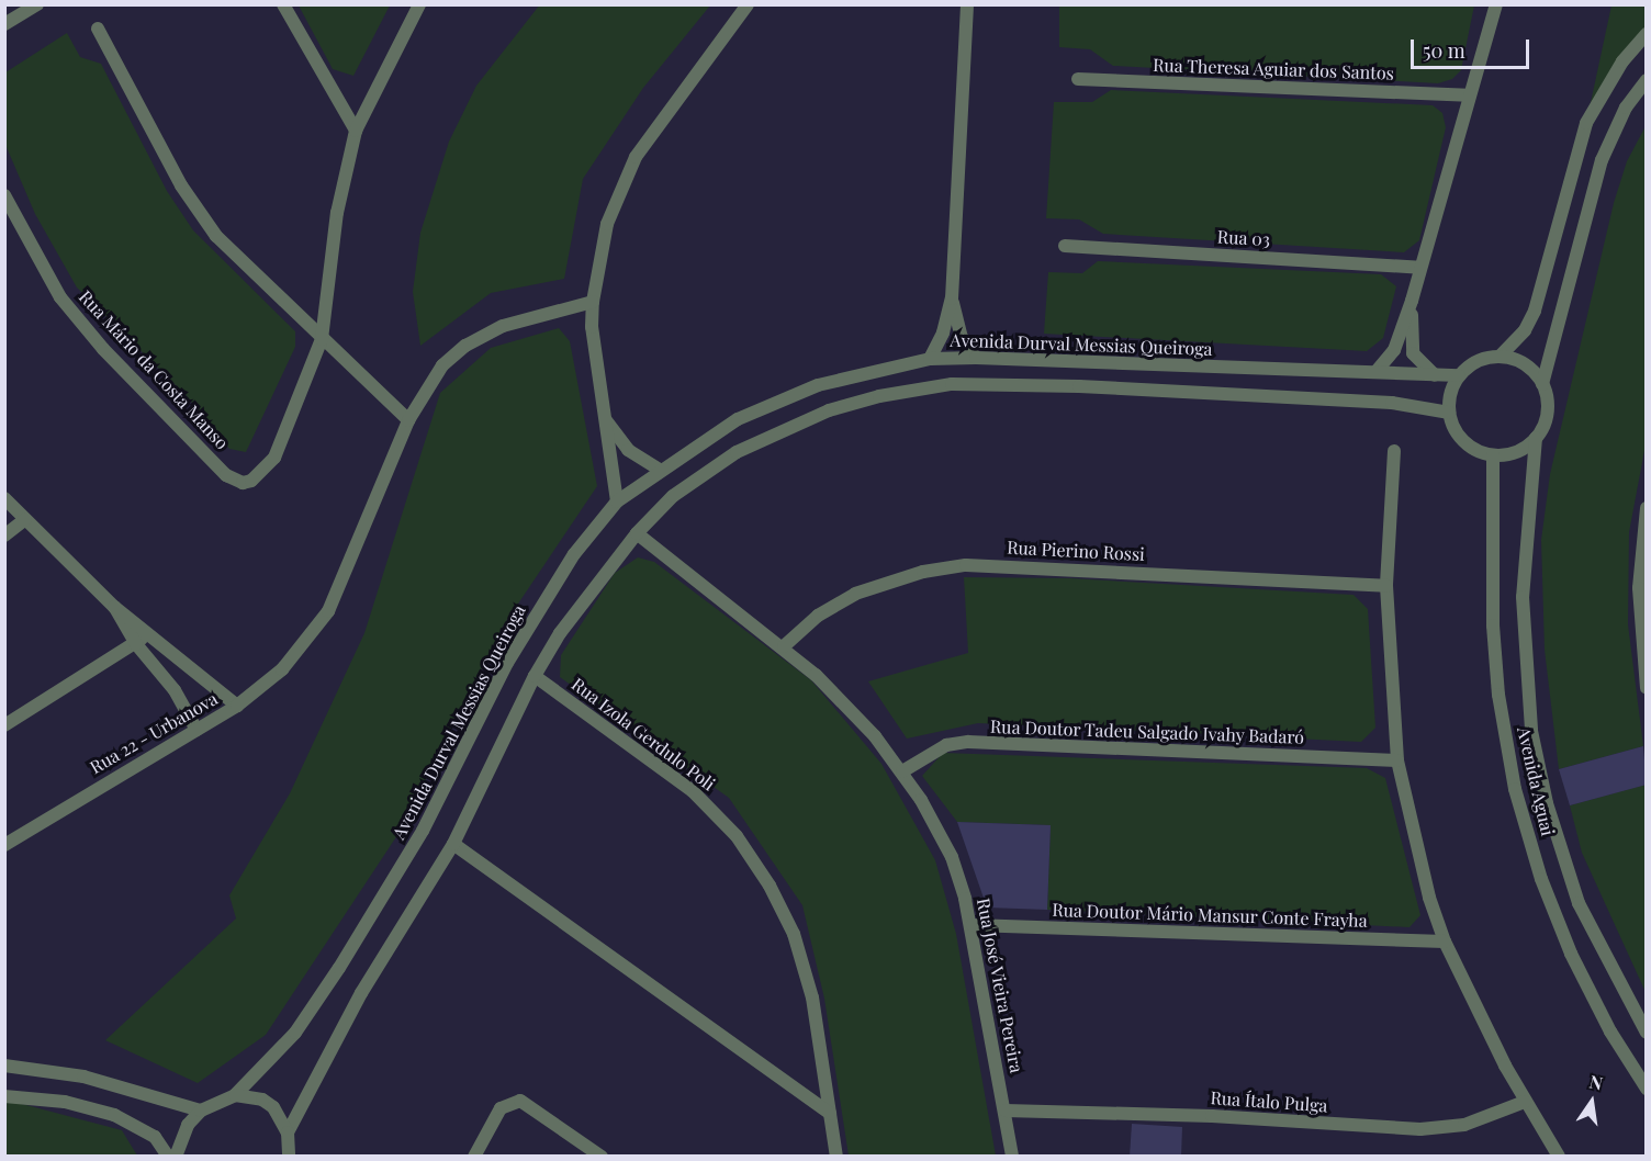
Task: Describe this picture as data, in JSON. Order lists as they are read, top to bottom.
{
  "streets": {
    "street": [
      "Rua Theresa Aguiar dos Santos",
      "Rua 03",
      "Avenida Durval Messias Queiroga",
      "Rua Mário da Costa Manso",
      "Rua Pierino Rossi",
      "Rua Doutor Tadeu Salgado Ivahy Badaró",
      "Rua 22 - Urbanova",
      "Rua Izola Gerdulo Poli",
      "Avenida Aguai",
      "Rua Doutor Mário Mansur Conte Frayha",
      "Rua José Vieira Pereira",
      "Rua Ítalo Pulga"
    ]
  },
  "crossings": [
    ["Avenida Durval Messias Queiroga", "Avenida Aguai"],
    ["Rua Pierino Rossi", "Rua José Vieira Pereira"],
    ["Rua Doutor Tadeu Salgado Ivahy Badaró", "Rua José Vieira Pereira"],
    ["Rua Doutor Mário Mansur Conte Frayha", "Rua José Vieira Pereira"],
    ["Rua José Vieira Pereira", "Rua Ítalo Pulga"]
  ],
  "scale_bar": "50 m",
  "north": "top"
}
